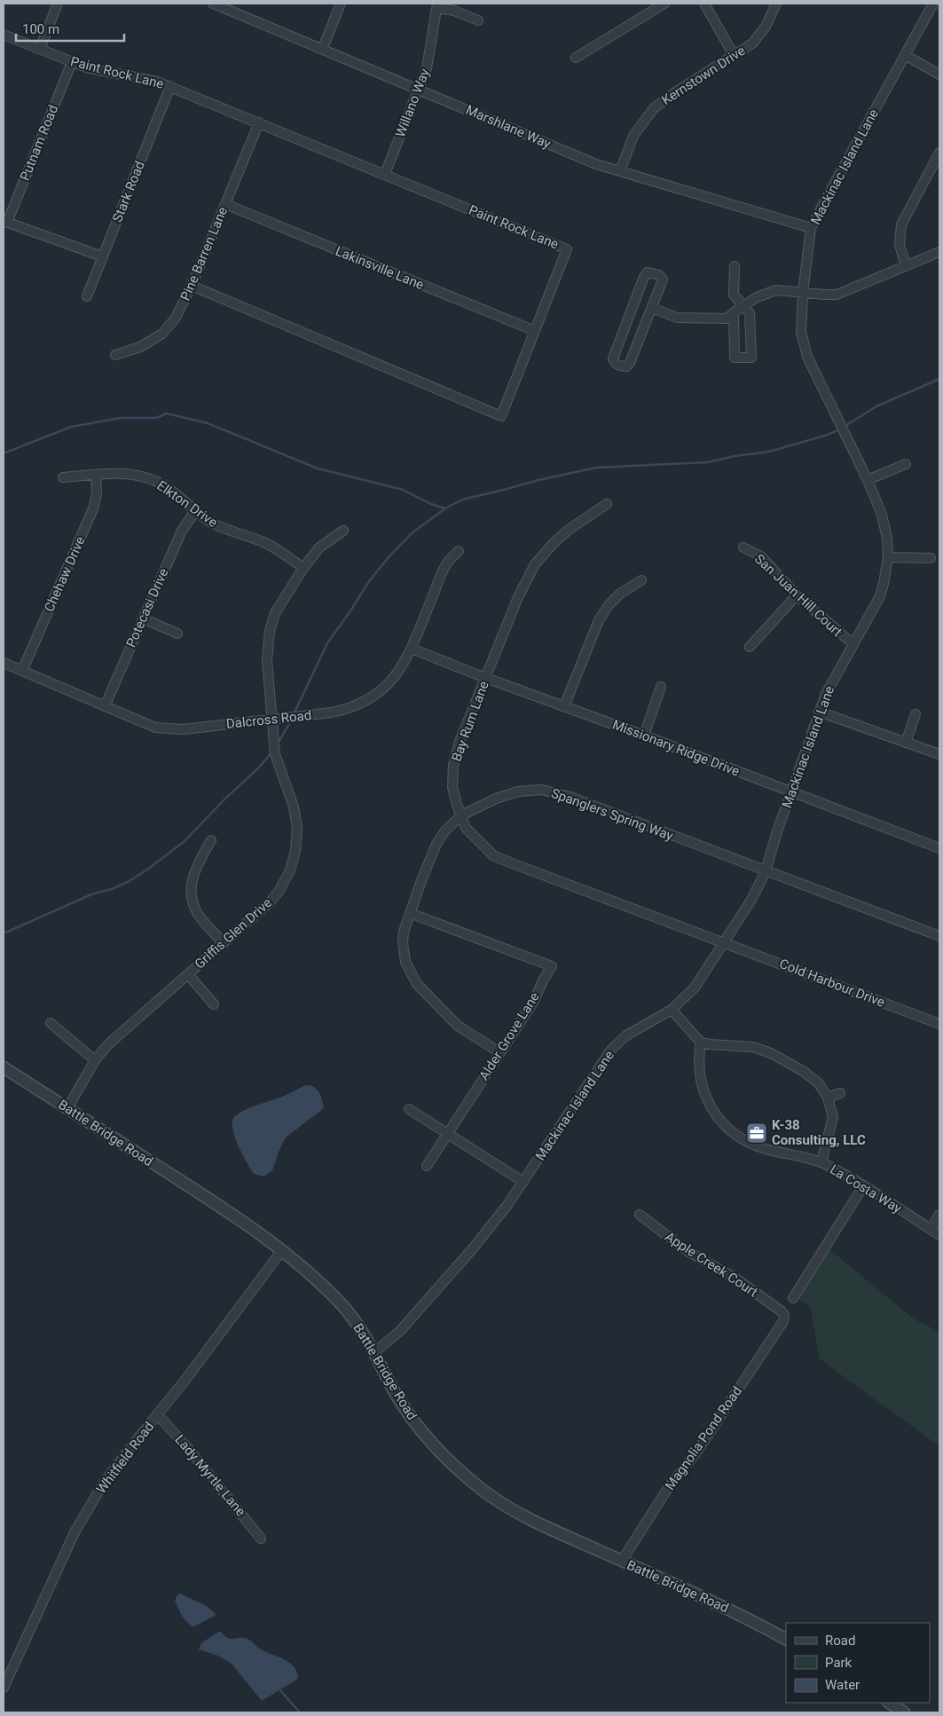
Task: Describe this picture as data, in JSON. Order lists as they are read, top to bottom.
{
  "streets": {
    "street": [
      "Paint Rock Lane",
      "Kernstown Drive",
      "Willano Way",
      "Marshlane Way",
      "Putnam Road",
      "Mackinac Island Lane",
      "Stark Road",
      "Pine Barren Lane",
      "Lakinsville Lane",
      "Elkton Drive",
      "Chehaw Drive",
      "San Juan Hill Court",
      "Potecasi Drive",
      "Dalcross Road",
      "Bay Rum Lane",
      "Missionary Ridge Drive",
      "Spanglers Spring Way",
      "Griffis Glen Drive",
      "Cold Harbour Drive",
      "Alder Grove Lane",
      "Battle Bridge Road",
      "La Costa Way",
      "Apple Creek Court",
      "Magnolia Pond Road",
      "Whitfield Road",
      "Lady Myrtle Lane"
    ]
  },
  "crossings": [
    ["Paint Rock Lane", "Willano Way"],
    ["Paint Rock Lane", "Putnam Road"],
    ["Paint Rock Lane", "Stark Road"],
    ["Paint Rock Lane", "Pine Barren Lane"],
    ["Paint Rock Lane", "Lakinsville Lane"],
    ["Kernstown Drive", "Marshlane Way"],
    ["Willano Way", "Marshlane Way"],
    ["Marshlane Way", "Mackinac Island Lane"],
    ["Mackinac Island Lane", "San Juan Hill Court"],
    ["Mackinac Island Lane", "Bay Rum Lane"],
    ["Mackinac Island Lane", "Missionary Ridge Drive"],
    ["Mackinac Island Lane", "Spanglers Spring Way"],
    ["Mackinac Island Lane", "Cold Harbour Drive"],
    ["Mackinac Island Lane", "Battle Bridge Road"],
    ["Pine Barren Lane", "Lakinsville Lane"],
    ["Elkton Drive", "Chehaw Drive"],
    ["Elkton Drive", "Potecasi Drive"],
    ["Elkton Drive", "Griffis Glen Drive"],
    ["Chehaw Drive", "Dalcross Road"],
    ["Potecasi Drive", "Dalcross Road"],
    ["Dalcross Road", "Missionary Ridge Drive"],
    ["Dalcross Road", "Griffis Glen Drive"],
    ["Bay Rum Lane", "Missionary Ridge Drive"],
    ["Bay Rum Lane", "Spanglers Spring Way"],
    ["Bay Rum Lane", "Cold Harbour Drive"],
    ["Spanglers Spring Way", "Alder Grove Lane"],
    ["Griffis Glen Drive", "Battle Bridge Road"],
    ["Battle Bridge Road", "Magnolia Pond Road"],
    ["Battle Bridge Road", "Whitfield Road"],
    ["Apple Creek Court", "Magnolia Pond Road"],
    ["Whitfield Road", "Lady Myrtle Lane"]
  ],
  "places": {
    "office": ["K-38 Consulting, LLC"]
  },
  "legend": ["Road", "Park", "Water"],
  "scale_bar": "100 m"
}
